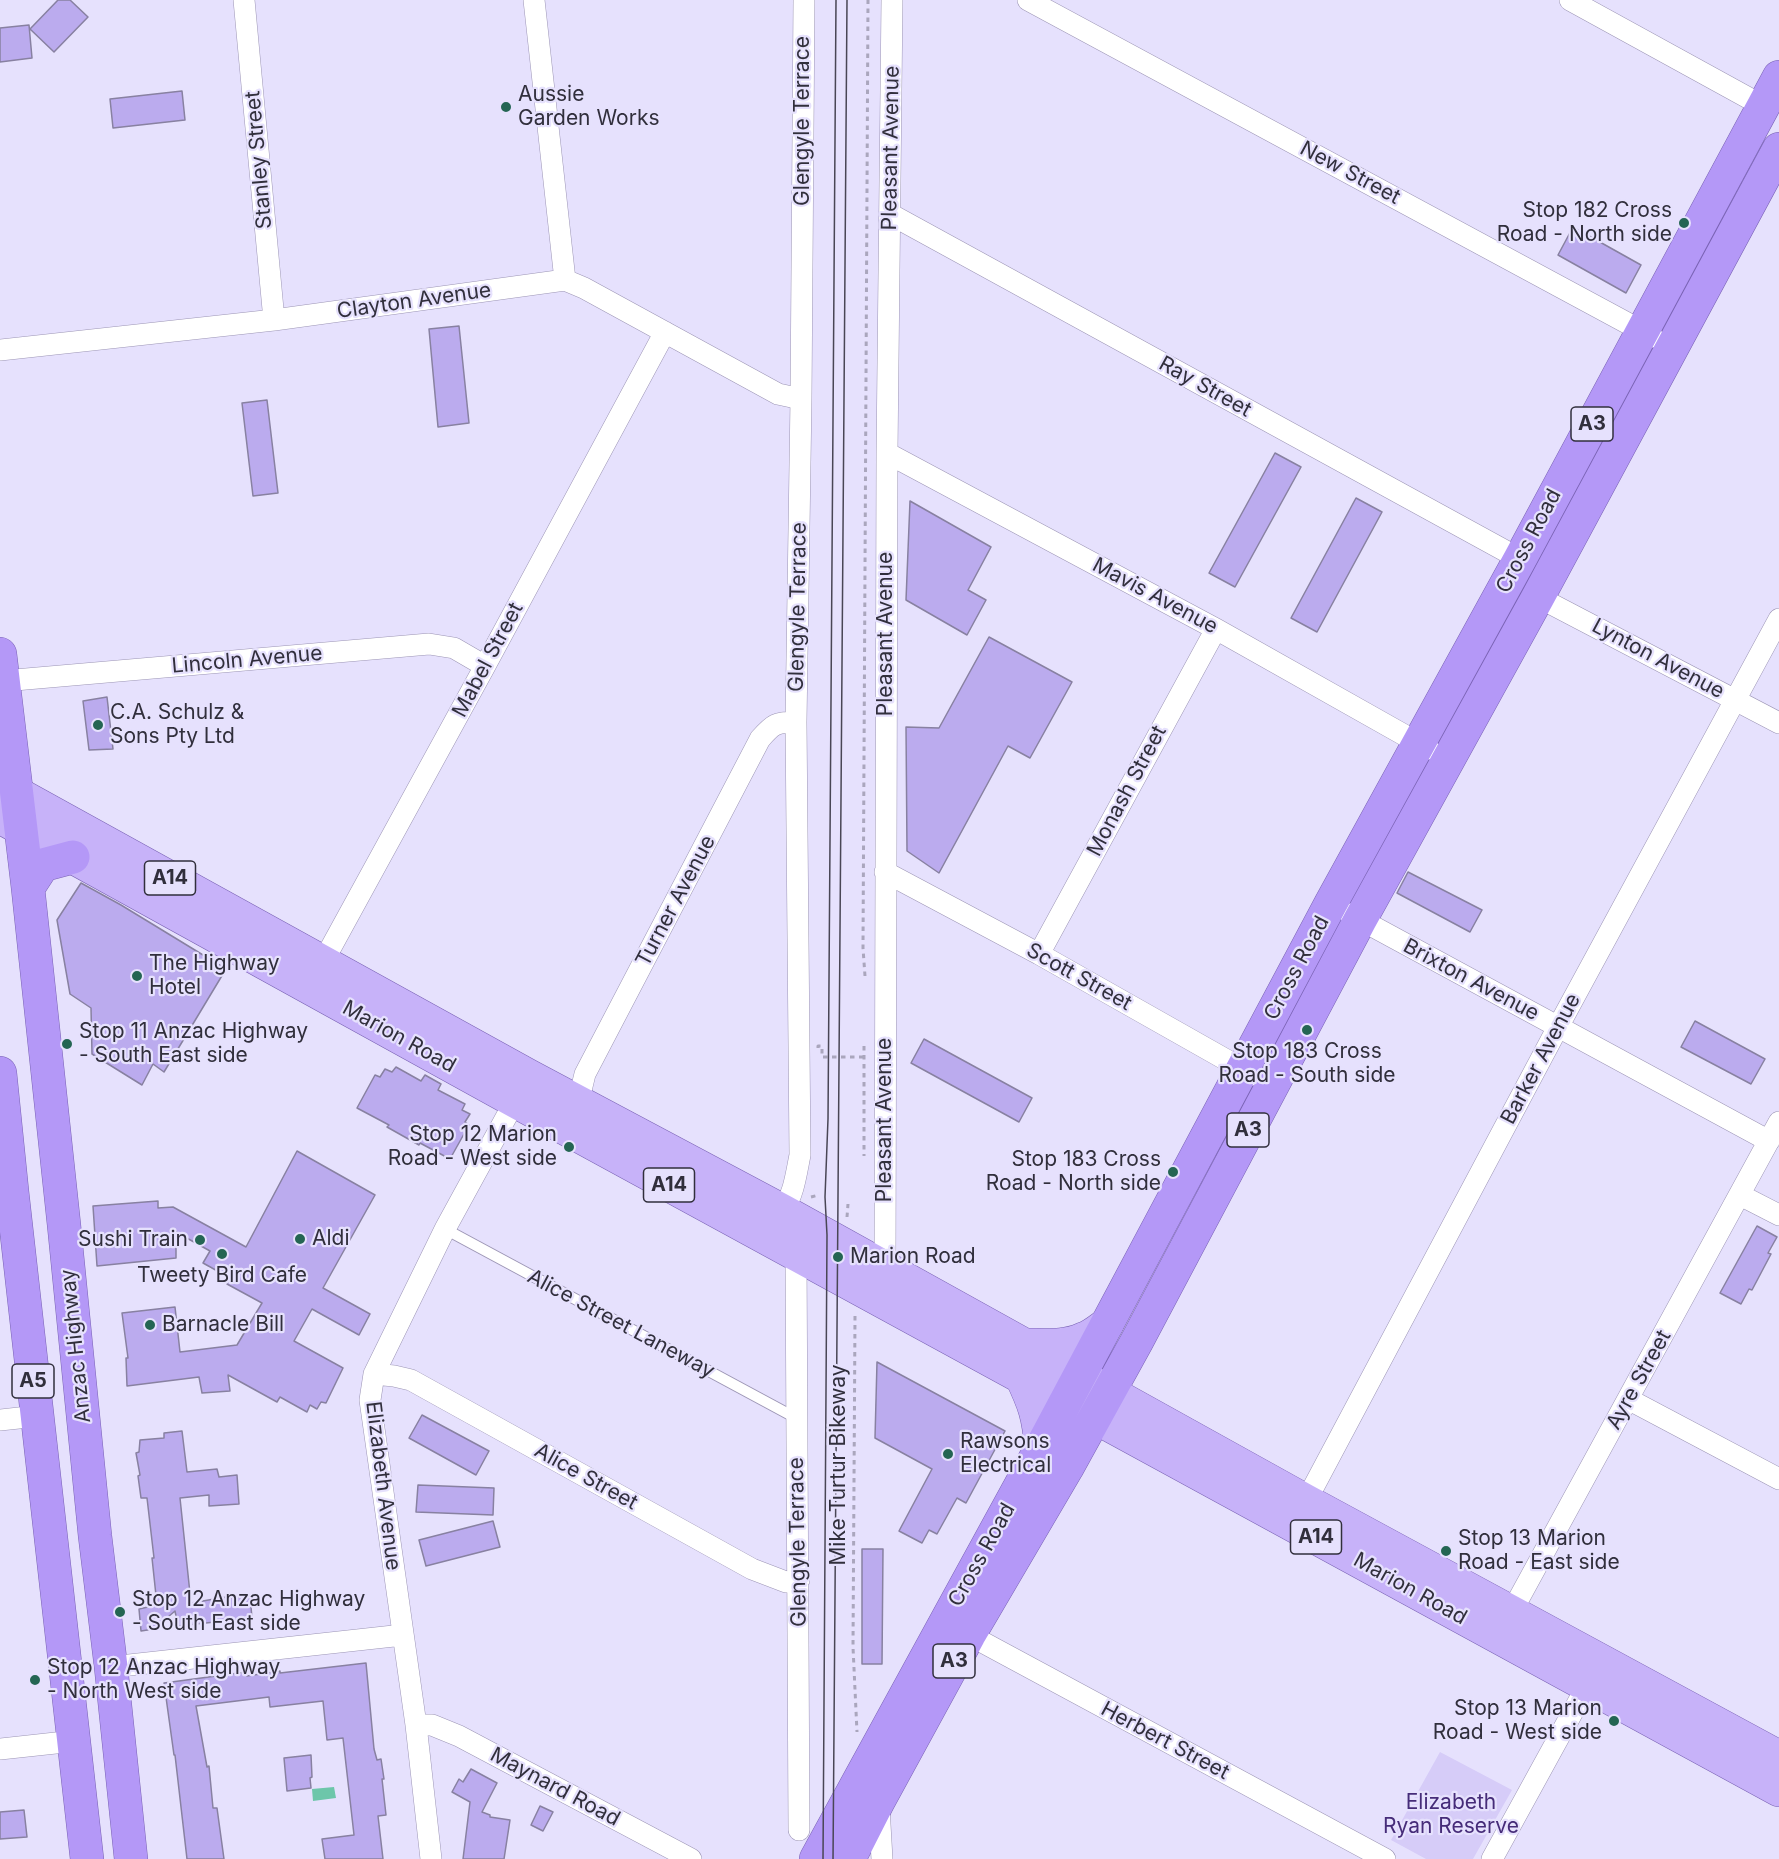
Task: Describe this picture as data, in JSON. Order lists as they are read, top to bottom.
{
  "streets": {
    "highway": [
      "A3",
      "Cross Road",
      "Anzac Highway",
      "A5"
    ],
    "main road": ["A14", "Marion Road"],
    "street": [
      "Glengyle Terrace",
      "Pleasant Avenue",
      "Stanley Street",
      "New Street",
      "Clayton Avenue",
      "Ray Street",
      "Mavis Avenue",
      "Lynton Avenue",
      "Lincoln Avenue",
      "Mabel Street",
      "Monash Street",
      "Turner Avenue",
      "Scott Street",
      "Brixton Avenue",
      "Barker Avenue",
      "Ayre Street",
      "Alice Street",
      "Elizabeth Avenue",
      "Herbert Street",
      "Maynard Road"
    ],
    "lane": ["Alice Street Laneway"],
    "path": ["Mike Turtur Bikeway"]
  },
  "crossings": [
    ["Glengyle Terrace", "Turner Avenue"],
    ["Glengyle Terrace", "Marion Road"],
    ["Glengyle Terrace", "Alice Street Laneway"],
    ["Glengyle Terrace", "Alice Street"],
    ["Pleasant Avenue", "Ray Street"],
    ["Pleasant Avenue", "Mavis Avenue"],
    ["Pleasant Avenue", "Scott Street"],
    ["Pleasant Avenue", "Marion Road"],
    ["Pleasant Avenue", "Mike Turtur Bikeway"],
    ["Stanley Street", "Clayton Avenue"],
    ["New Street", "Cross Road"],
    ["Ray Street", "Cross Road"],
    ["Cross Road", "Mavis Avenue"],
    ["Cross Road", "Lynton Avenue"],
    ["Cross Road", "Scott Street"],
    ["Cross Road", "Brixton Avenue"],
    ["Cross Road", "Marion Road"],
    ["Cross Road", "Herbert Street"],
    ["Mavis Avenue", "Monash Street"],
    ["Lynton Avenue", "Barker Avenue"],
    ["Lincoln Avenue", "Mabel Street"],
    ["Lincoln Avenue", "Anzac Highway"],
    ["Mabel Street", "Marion Road"],
    ["Monash Street", "Scott Street"],
    ["Turner Avenue", "Marion Road"],
    ["Brixton Avenue", "Barker Avenue"],
    ["Brixton Avenue", "Ayre Street"],
    ["Marion Road", "Barker Avenue"],
    ["Marion Road", "Anzac Highway"],
    ["Marion Road", "Ayre Street"],
    ["Marion Road", "Mike Turtur Bikeway"],
    ["Marion Road", "Elizabeth Avenue"],
    ["Alice Street Laneway", "Elizabeth Avenue"],
    ["Alice Street", "Elizabeth Avenue"],
    ["Elizabeth Avenue", "Maynard Road"]
  ],
  "parks": ["Elizabeth Ryan Reserve"],
  "places": [
    "Aussie Garden Works",
    "Stop 182 Cross Road - North side",
    "C.A. Schulz & Sons Pty Ltd",
    "The Highway Hotel",
    "Stop 183 Cross Road - South side",
    "Stop 11 Anzac Highway - South East side",
    "Stop 12 Marion Road - West side",
    "Stop 183 Cross Road - North side",
    "Aldi",
    "Sushi Train",
    "Tweety Bird Cafe",
    "Marion Road",
    "Barnacle Bill",
    "Rawsons Electrical",
    "Stop 13 Marion Road - East side",
    "Stop 12 Anzac Highway - South East side",
    "Stop 12 Anzac Highway - North West side",
    "Stop 13 Marion Road - West side"
  ]
}
